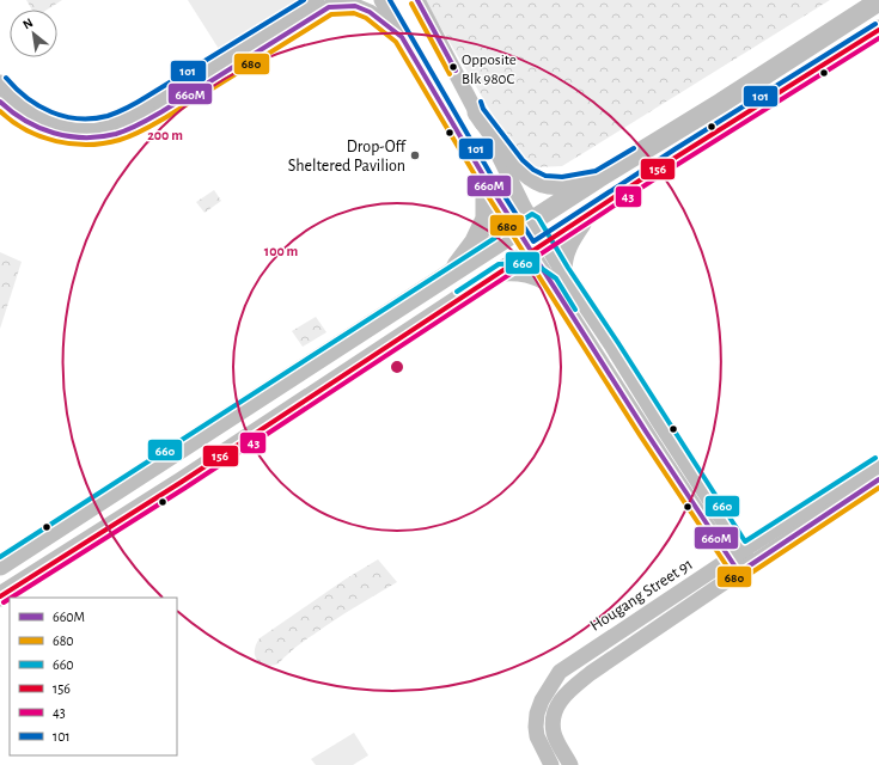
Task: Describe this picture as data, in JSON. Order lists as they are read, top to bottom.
{
  "streets": {
    "street": ["Hougang Street 91"]
  },
  "places": ["Opposite Blk 980C", "Drop-Off Sheltered Pavilion"],
  "lines": [
    "transit line 660M",
    "transit line 101",
    "transit line 680",
    "transit line 156",
    "transit line 43",
    "transit line 660"
  ],
  "legend": [
    "660M",
    "680",
    "660",
    "156",
    "43",
    "101"
  ],
  "north": "top left",
  "rings": ["200 m", "100 m"]
}
